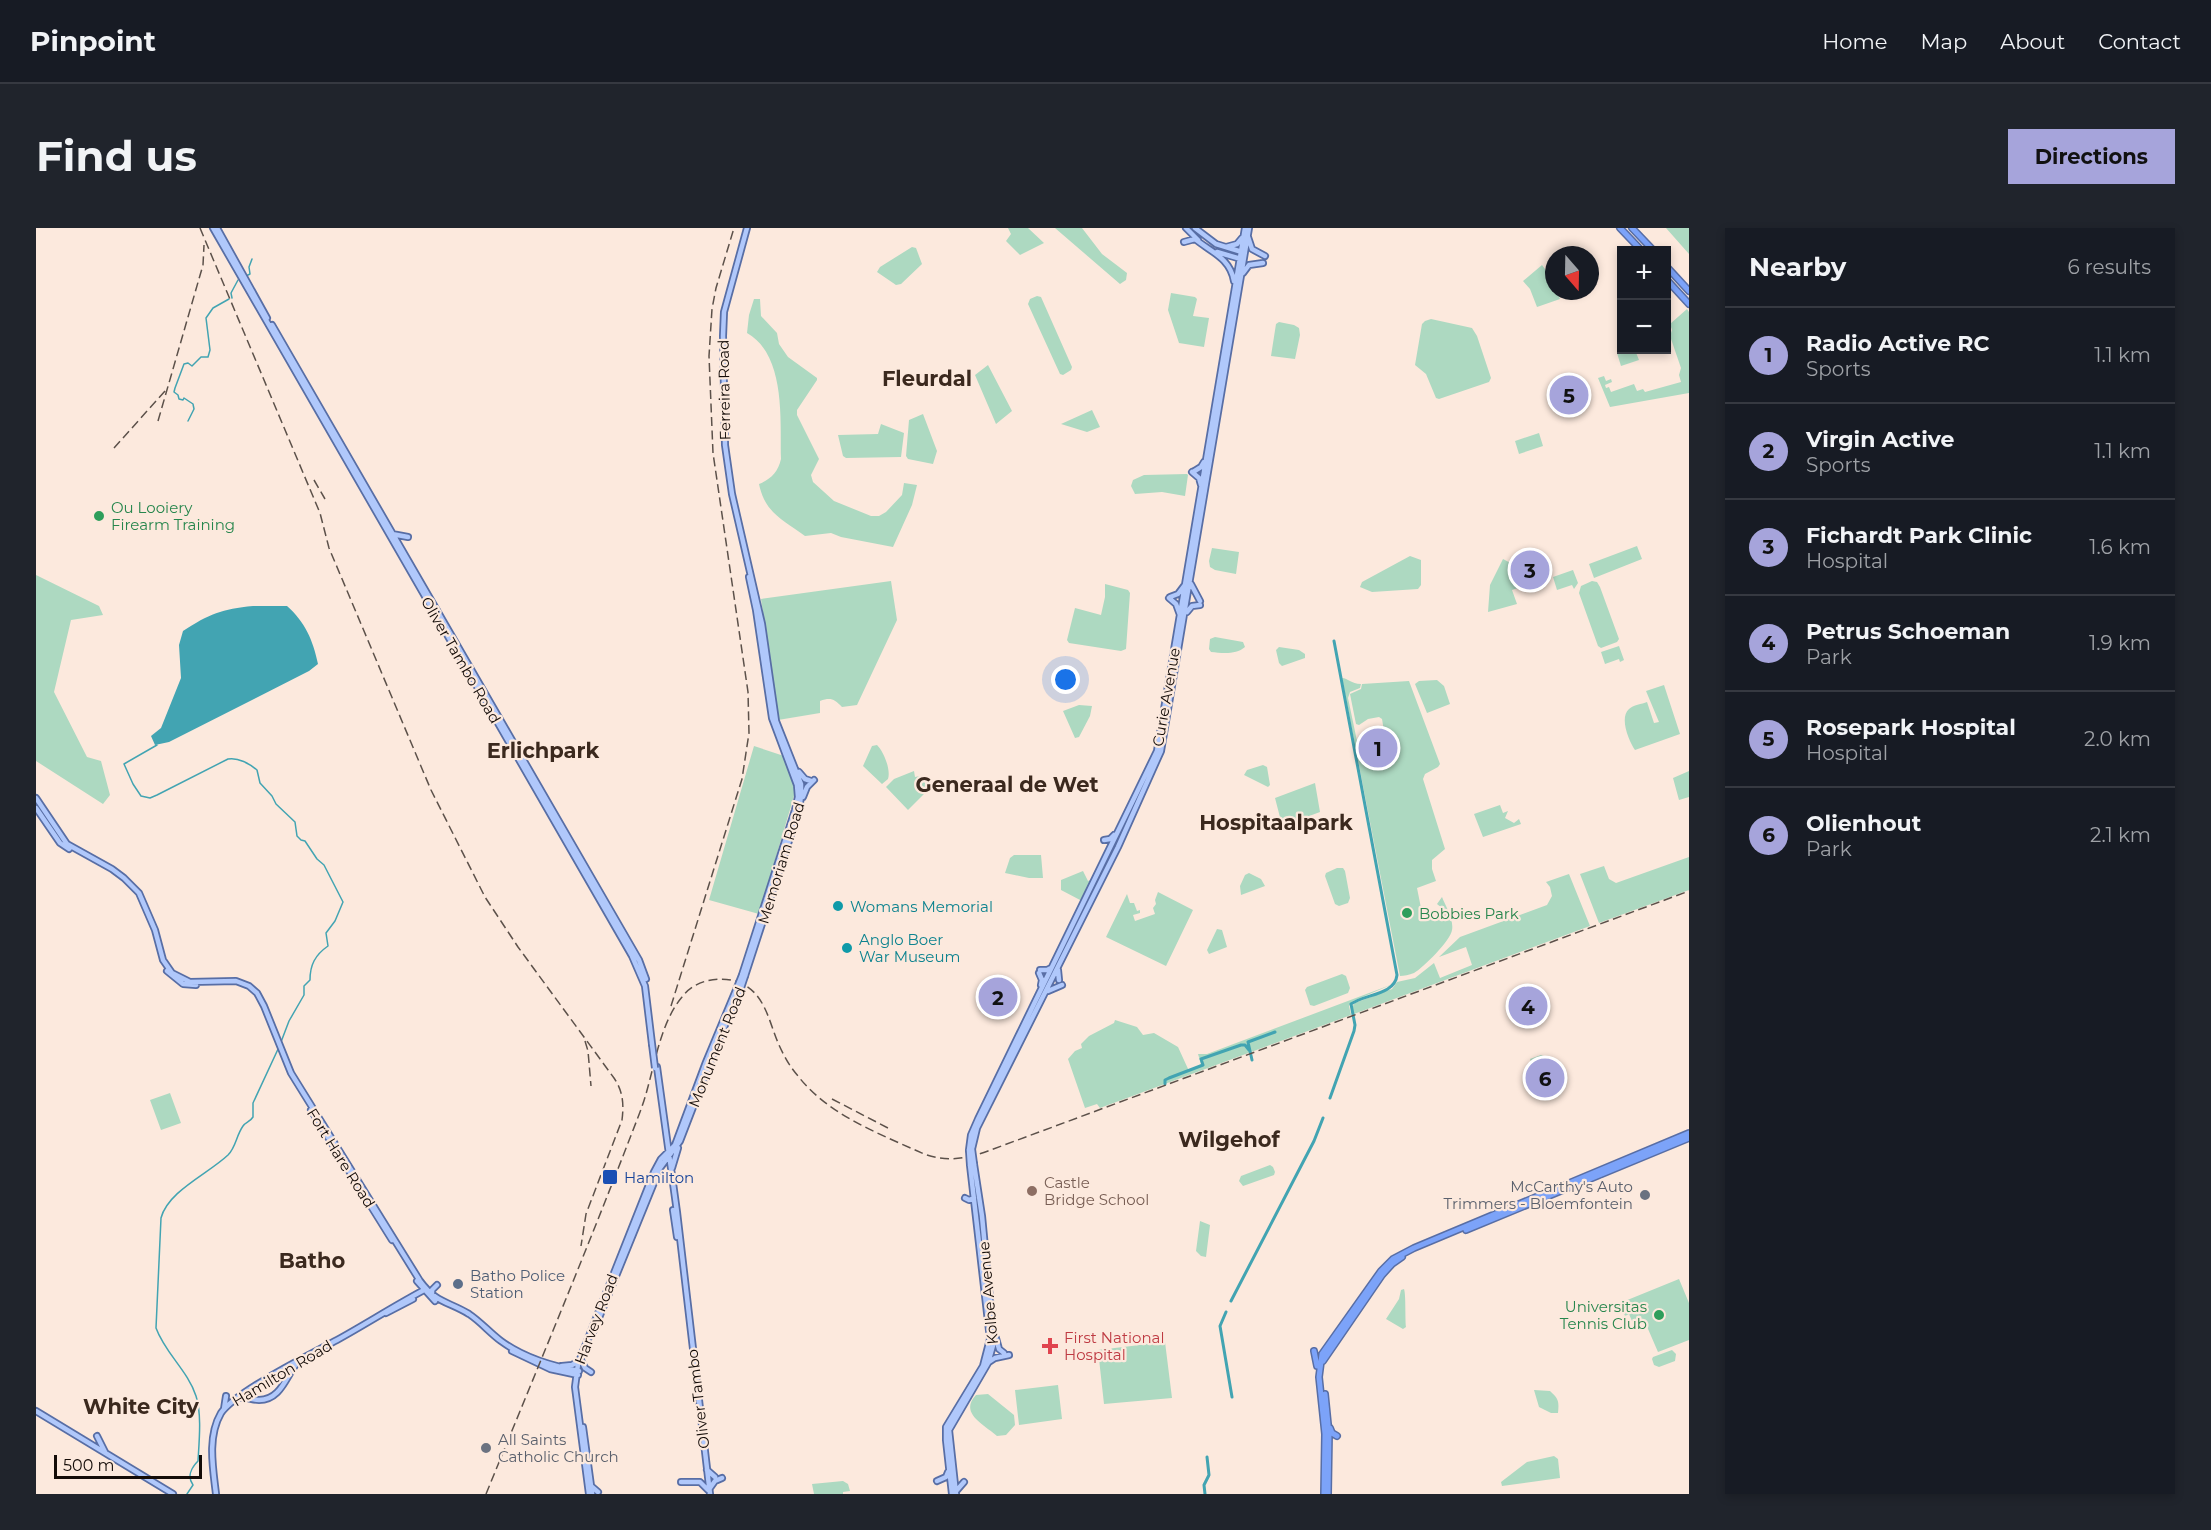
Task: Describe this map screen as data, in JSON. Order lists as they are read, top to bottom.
{
  "streets": {
    "main road": [
      "Ferreira Road",
      "Oliver Tambo Road",
      "Curie Avenue",
      "Memoriam Road",
      "Monument Road",
      "Fort Hare Road",
      "Kolbe Avenue",
      "Harvey Road",
      "Hamilton Road",
      "Oliver Tambo"
    ]
  },
  "crossings": [
    ["Ferreira Road", "Memoriam Road"],
    ["Oliver Tambo Road", "Monument Road"],
    ["Oliver Tambo Road", "Harvey Road"],
    ["Oliver Tambo Road", "Oliver Tambo"],
    ["Curie Avenue", "Kolbe Avenue"],
    ["Memoriam Road", "Monument Road"],
    ["Monument Road", "Harvey Road"],
    ["Fort Hare Road", "Harvey Road"],
    ["Fort Hare Road", "Hamilton Road"]
  ],
  "districts": [
    "Fleurdal",
    "Erlichpark",
    "Generaal de Wet",
    "Hospitaalpark",
    "Wilgehof",
    "Batho",
    "White City"
  ],
  "places": {
    "other": [
      "Ou Looiery Firearm Training",
      "Womans Memorial",
      "Bobbies Park",
      "Anglo Boer War Museum",
      "Castle Bridge School",
      "McCarthy's Auto Trimmers - Bloemfontein",
      "Batho Police Station",
      "Universitas Tennis Club",
      "All Saints Catholic Church"
    ],
    "transit": ["Hamilton"],
    "health": ["First National Hospital"]
  },
  "scale_bar": "500 m",
  "north": "bottom",
  "page": {
    "header": "Pinpoint",
    "nav": [
      "Home",
      "Map",
      "About",
      "Contact"
    ],
    "buttons": "Directions",
    "title": "Find us",
    "heading": ["Nearby", "6 results"],
    "map_buttons": ["+", "−"],
    "list": [
      {
        "mark": "1",
        "name": "Radio Active RC",
        "note": "Sports",
        "value": "1.1 km"
      },
      {
        "mark": "2",
        "name": "Virgin Active",
        "note": "Sports",
        "value": "1.1 km"
      },
      {
        "mark": "3",
        "name": "Fichardt Park Clinic",
        "note": "Hospital",
        "value": "1.6 km"
      },
      {
        "mark": "4",
        "name": "Petrus Schoeman",
        "note": "Park",
        "value": "1.9 km"
      },
      {
        "mark": "5",
        "name": "Rosepark Hospital",
        "note": "Hospital",
        "value": "2.0 km"
      },
      {
        "mark": "6",
        "name": "Olienhout",
        "note": "Park",
        "value": "2.1 km"
      }
    ],
    "pins": [
      "5",
      "3",
      "1",
      "2",
      "4",
      "6"
    ],
    "scale": "500 m"
  }
}
